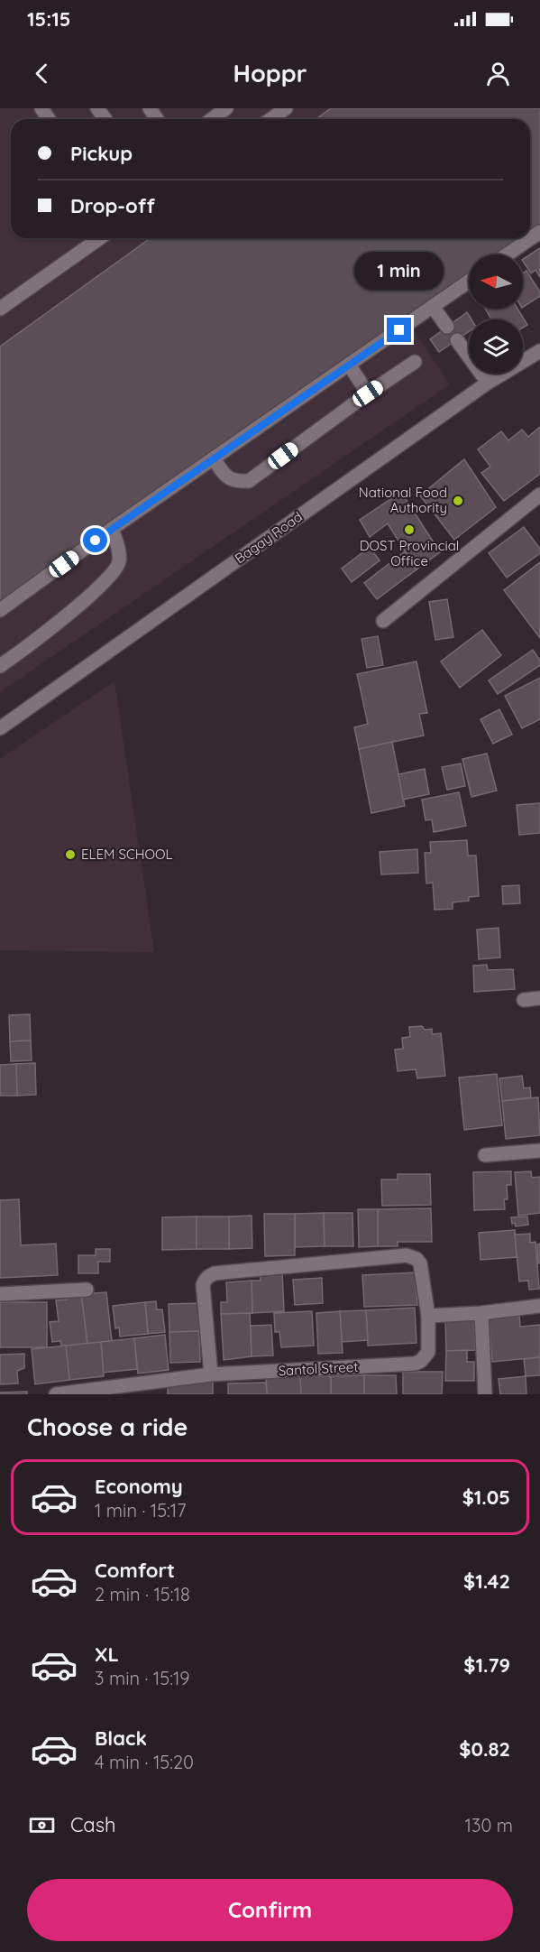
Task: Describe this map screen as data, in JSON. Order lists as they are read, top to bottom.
{
  "streets": {
    "street": ["Bagay Road", "Santol Street"]
  },
  "places": ["National Food Authority", "DOST Provincial Office", "ELEM SCHOOL"],
  "north": "left",
  "page": {
    "status": "15:15",
    "header": "Hoppr",
    "banner": ["Pickup", "Drop-off"],
    "bubble": "1 min",
    "heading": "Choose a ride",
    "list": [
      {
        "name": "Economy",
        "note": "1 min · 15:17",
        "value": "$1.05"
      },
      {
        "name": "Comfort",
        "note": "2 min · 15:18",
        "value": "$1.42"
      },
      {
        "name": "XL",
        "note": "3 min · 15:19",
        "value": "$1.79"
      },
      {
        "name": "Black",
        "note": "4 min · 15:20",
        "value": "$0.82"
      }
    ],
    "pay": ["Cash", "130 m"],
    "buttons": "Confirm"
  }
}
